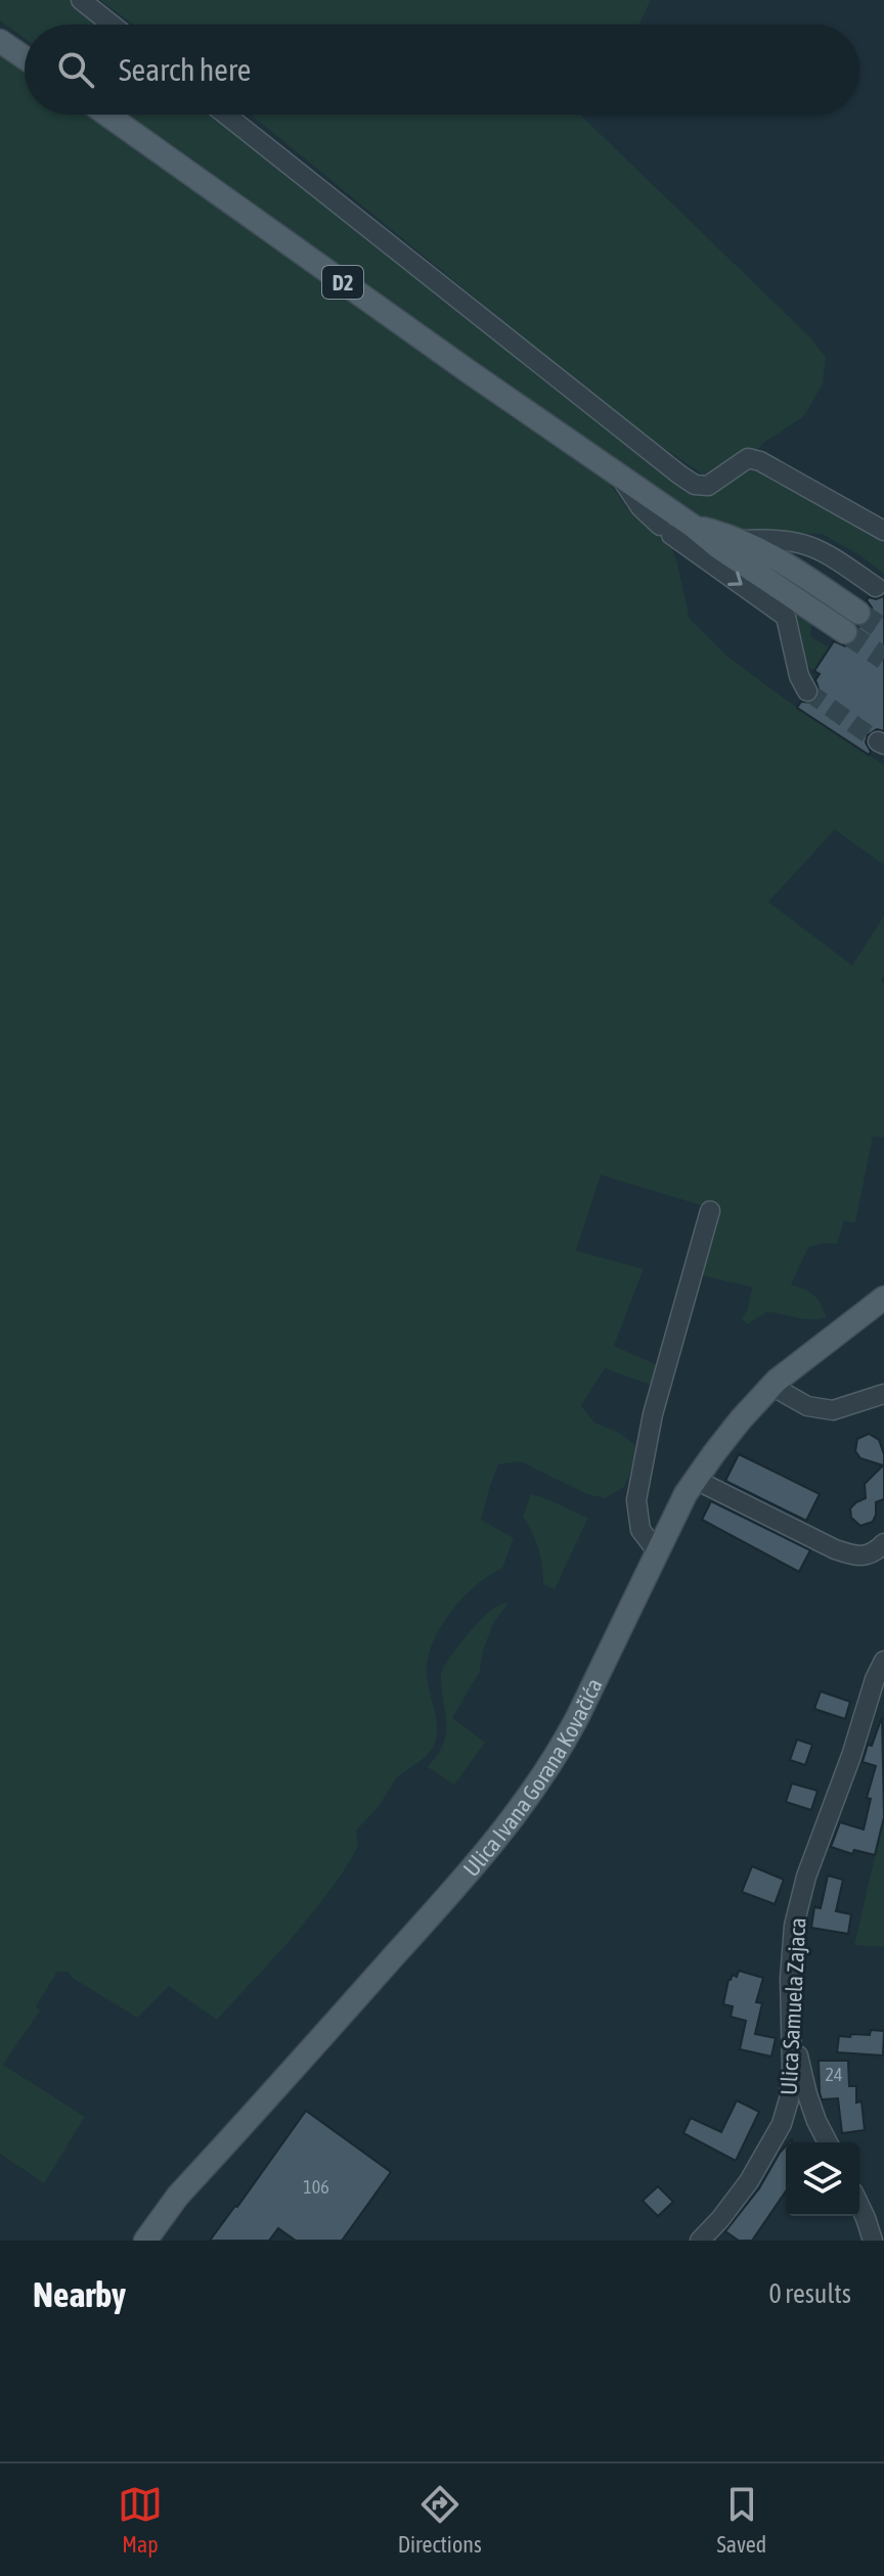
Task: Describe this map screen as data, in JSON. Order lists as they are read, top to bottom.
{
  "streets": {
    "main road": ["D2", "Ulica Ivana Gorana Kovačića"],
    "street": ["Ulica Samuela Zajaca"]
  },
  "house_numbers": ["24", "106"],
  "page": {
    "search": "Search here",
    "heading": ["Nearby", "0 results"],
    "nav": ["Map", "Directions", "Saved"]
  }
}
